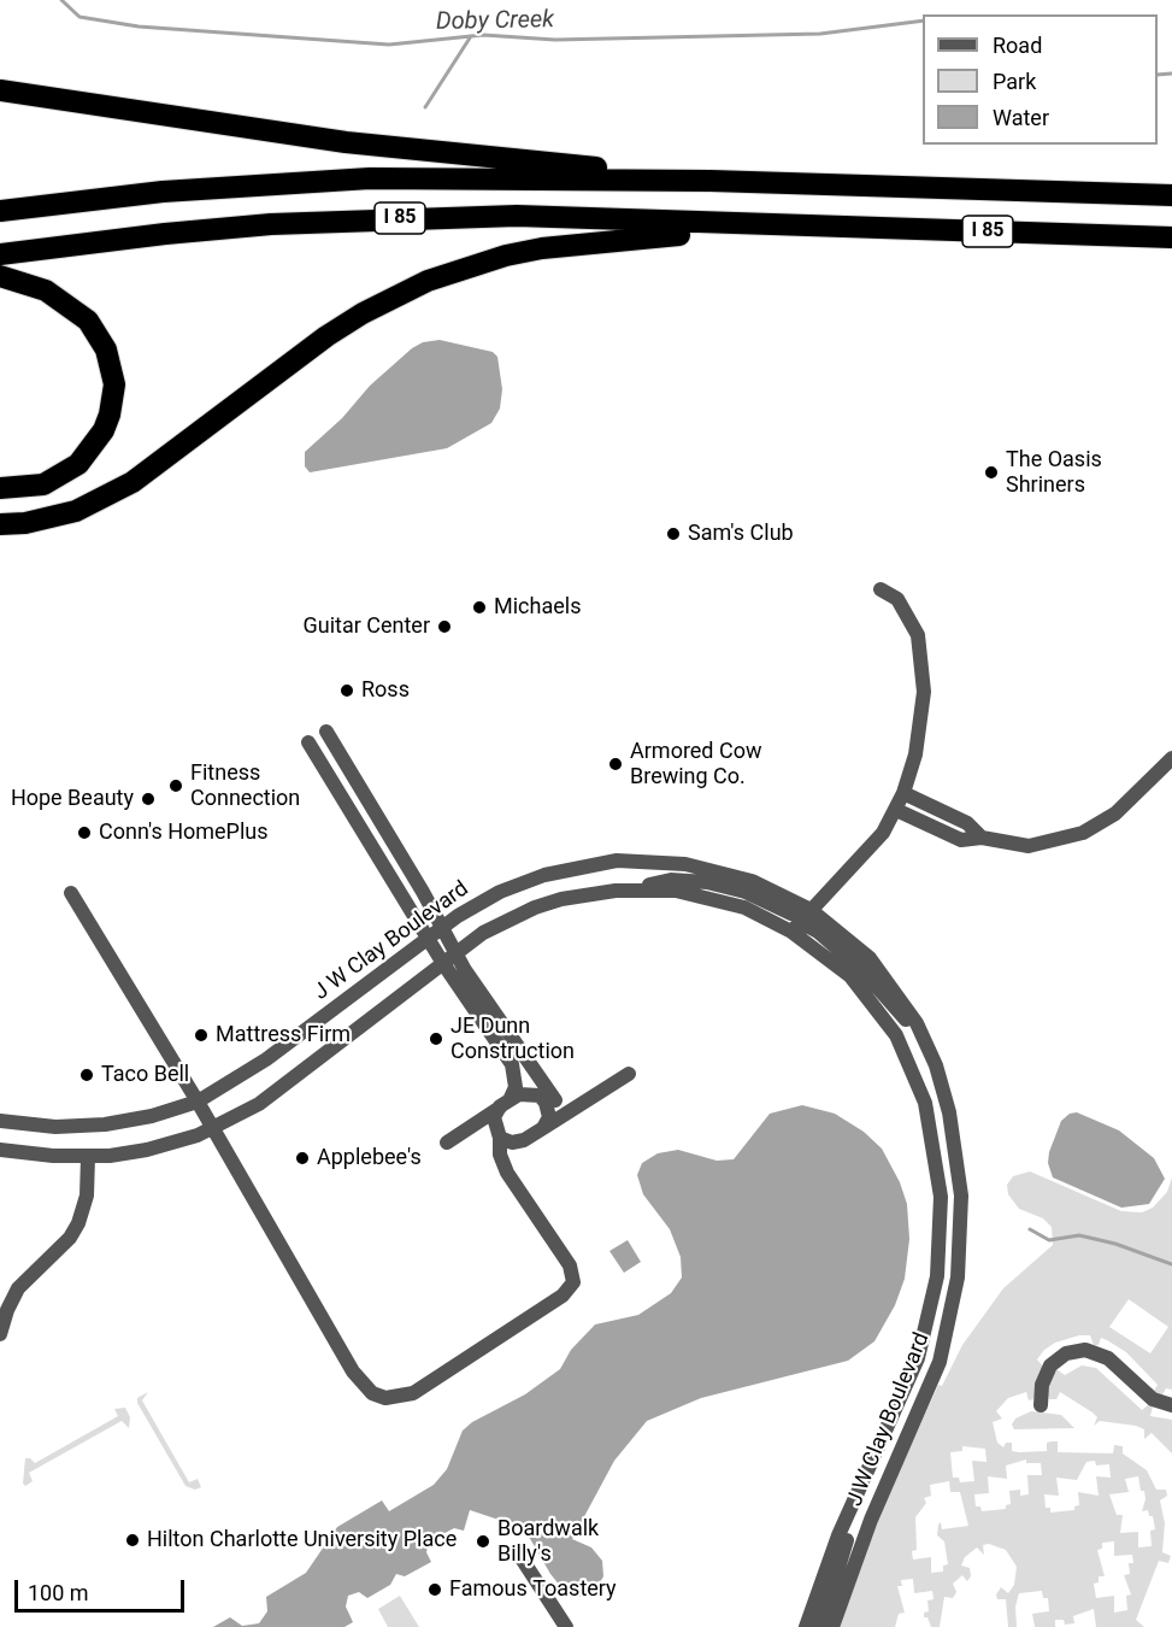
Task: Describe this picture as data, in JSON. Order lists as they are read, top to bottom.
{
  "streets": {
    "highway": ["I 85"],
    "street": ["J W Clay Boulevard"]
  },
  "water": ["Doby Creek"],
  "places": [
    "The Oasis Shriners",
    "Sam's Club",
    "Michaels",
    "Guitar Center",
    "Ross",
    "Armored Cow Brewing Co.",
    "Fitness Connection",
    "Hope Beauty",
    "Conn's HomePlus",
    "Mattress Firm",
    "JE Dunn Construction",
    "Taco Bell",
    "Applebee's",
    "Hilton Charlotte University Place",
    "Boardwalk Billy's",
    "Famous Toastery"
  ],
  "legend": ["Road", "Park", "Water"],
  "scale_bar": "100 m"
}
